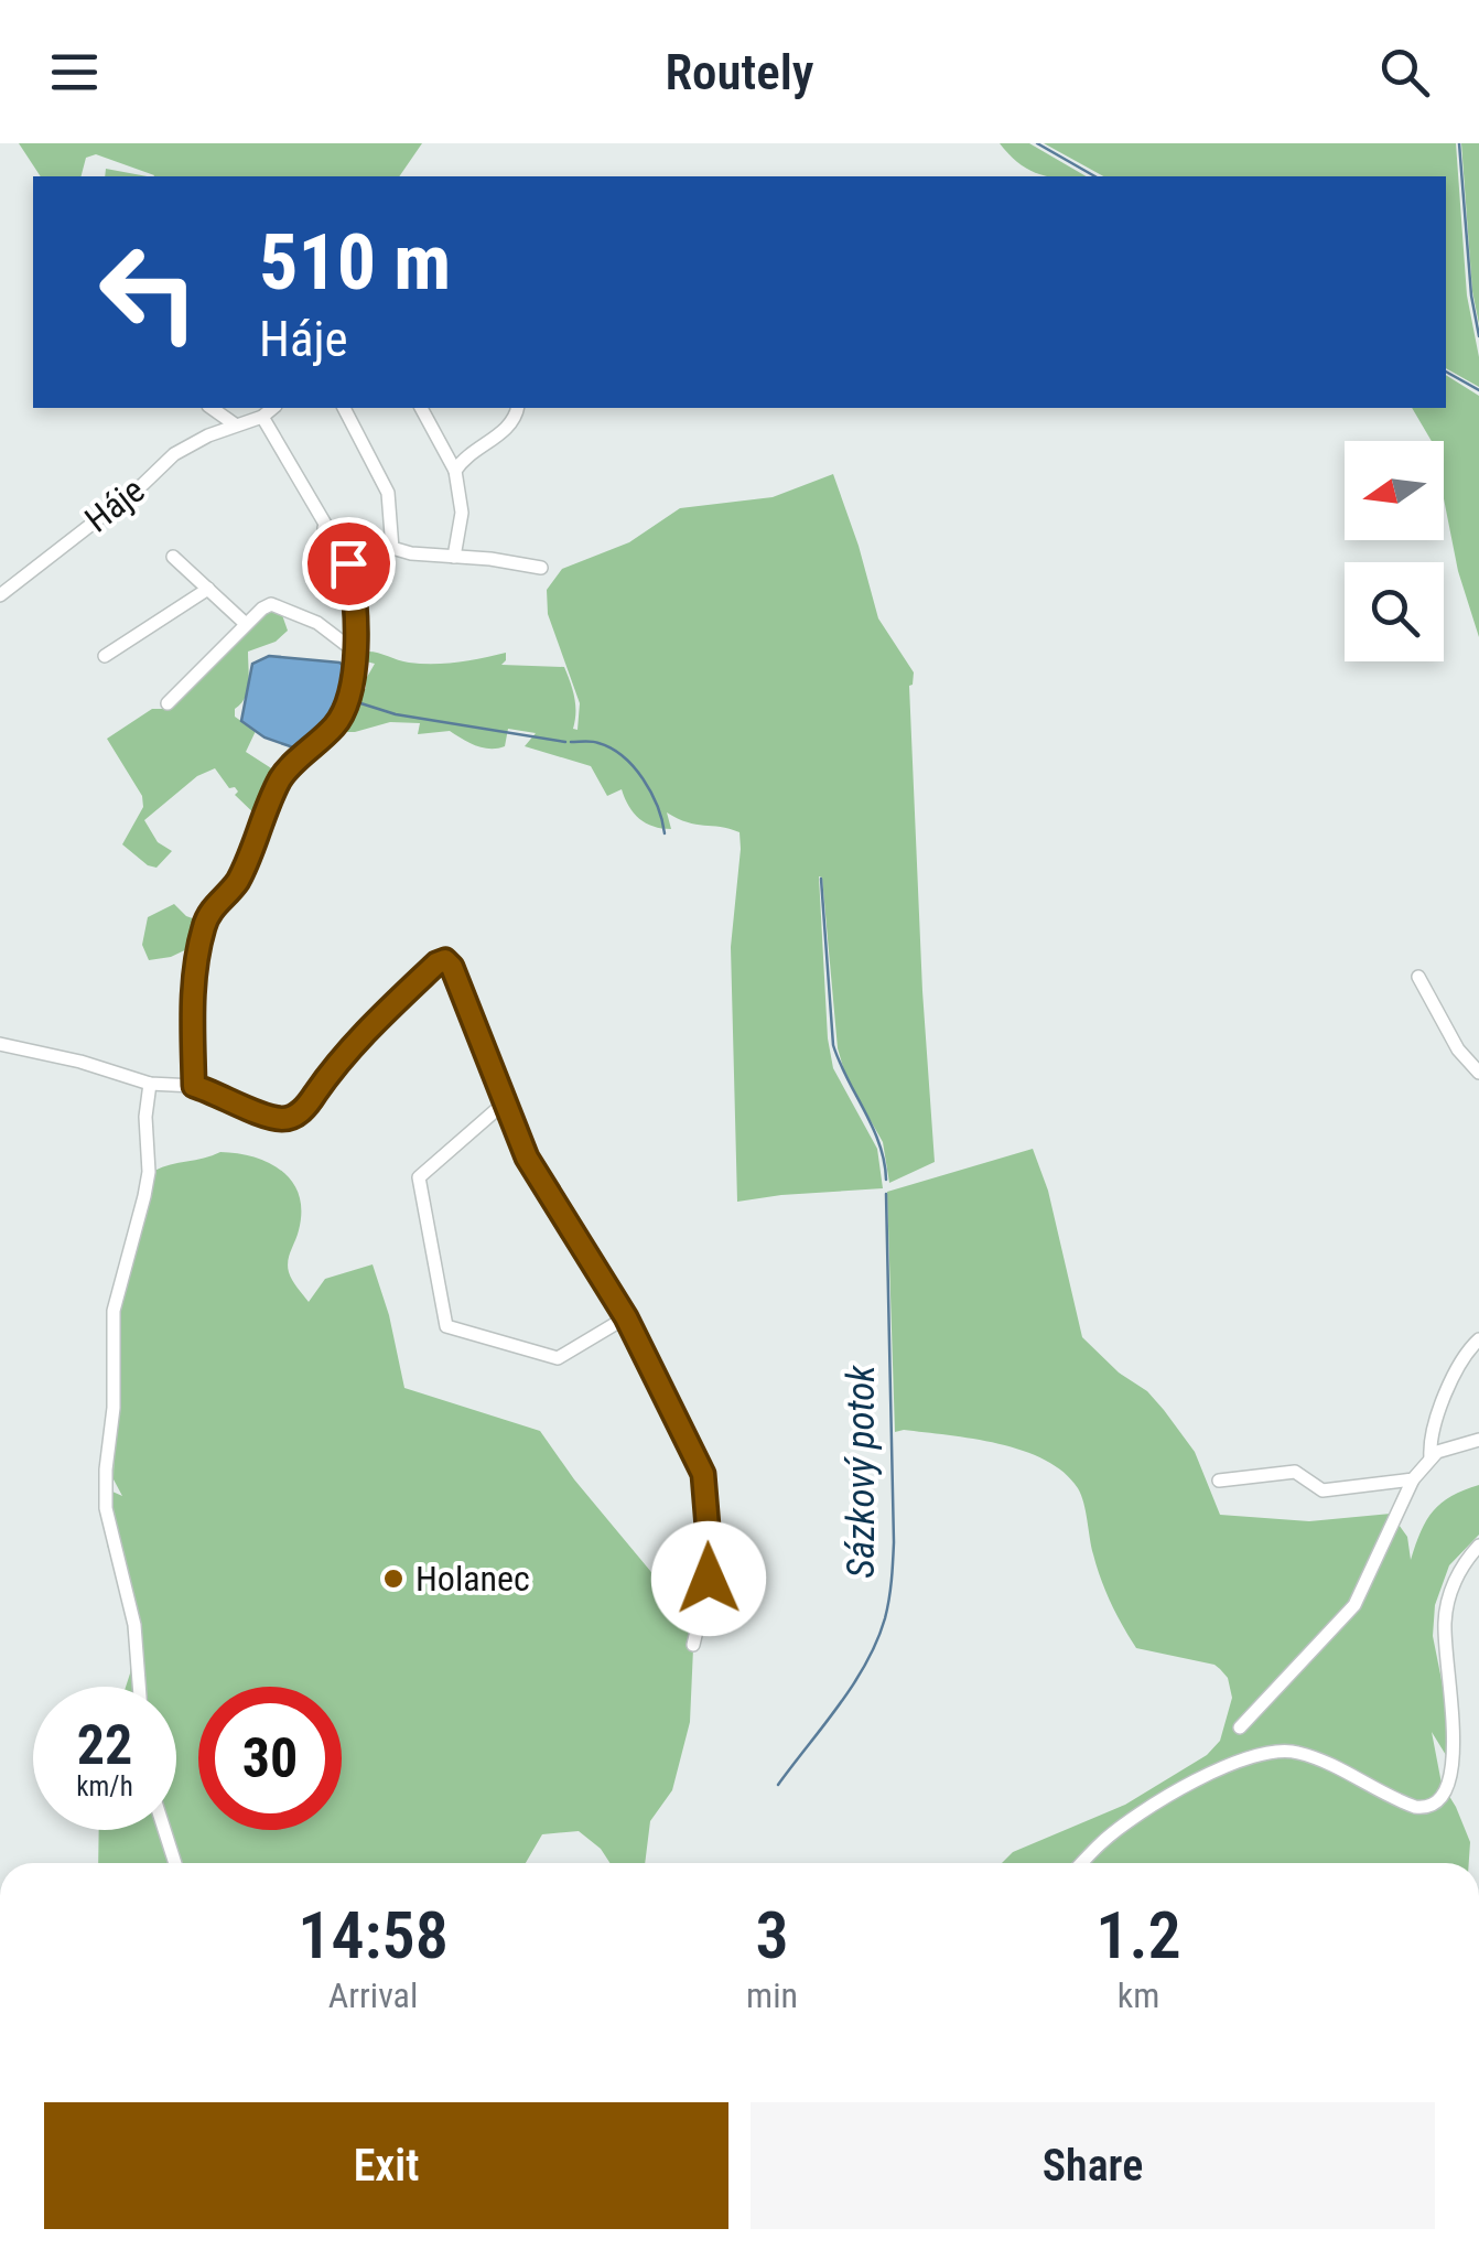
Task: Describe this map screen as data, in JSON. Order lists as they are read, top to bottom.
{
  "streets": {
    "street": ["Háje"]
  },
  "water": ["Sázkový potok"],
  "places": ["Holanec"],
  "north": "left",
  "page": {
    "header": "Routely",
    "turn": ["510 m", "Háje"],
    "speed": "22 km/h",
    "limit": "30",
    "eta": [
      "14:58",
      "Arrival",
      "3",
      "min",
      "1.2",
      "km"
    ],
    "buttons": ["Exit", "Share"]
  }
}
